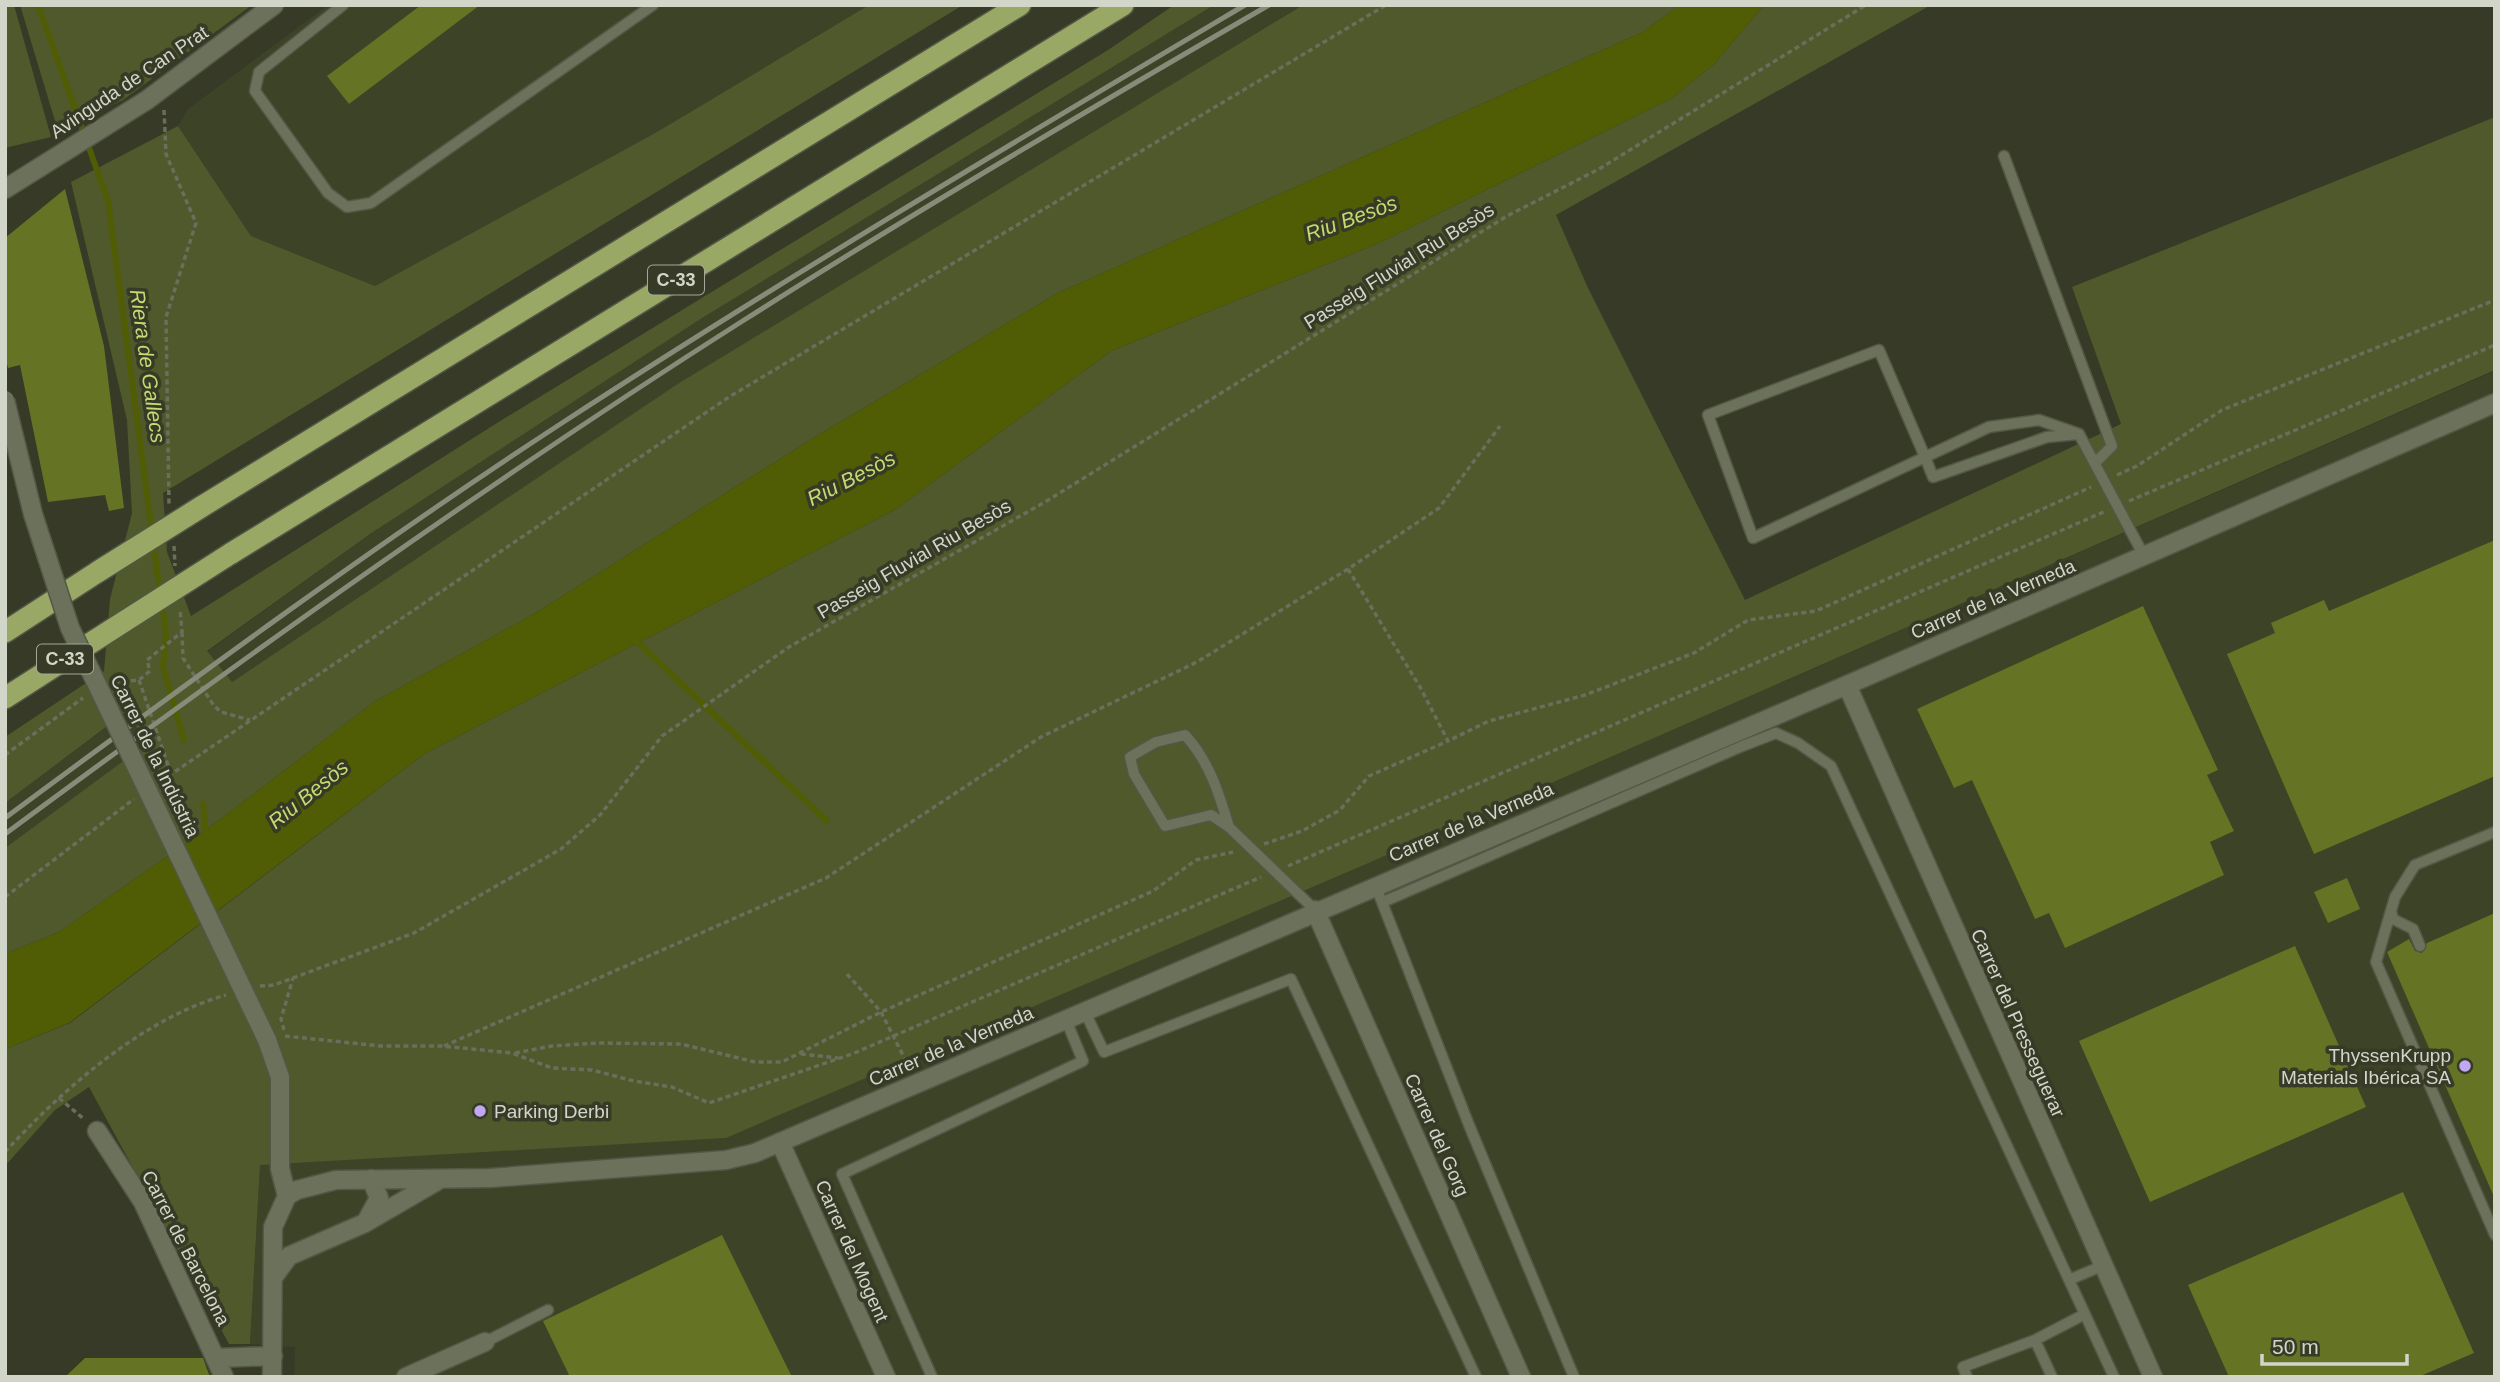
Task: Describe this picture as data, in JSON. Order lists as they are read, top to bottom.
{
  "streets": {
    "highway": ["C-33"],
    "street": [
      "Avinguda de Can Prat",
      "Carrer de la Verneda",
      "Carrer de la Indústria",
      "Carrer del Presseguerar",
      "Carrer del Gorg",
      "Carrer de Barcelona",
      "Carrer del Mogent"
    ],
    "path": ["Passeig Fluvial Riu Besòs"]
  },
  "crossings": [
    ["Carrer de la Verneda", "Carrer del Presseguerar"],
    ["Carrer de la Verneda", "Carrer del Gorg"],
    ["Carrer de la Verneda", "Carrer del Mogent"]
  ],
  "water": ["Riu Besòs", "Riera de Gallecs"],
  "places": ["ThyssenKrupp Materials Ibérica SA", "Parking Derbi"],
  "scale_bar": "50 m"
}
